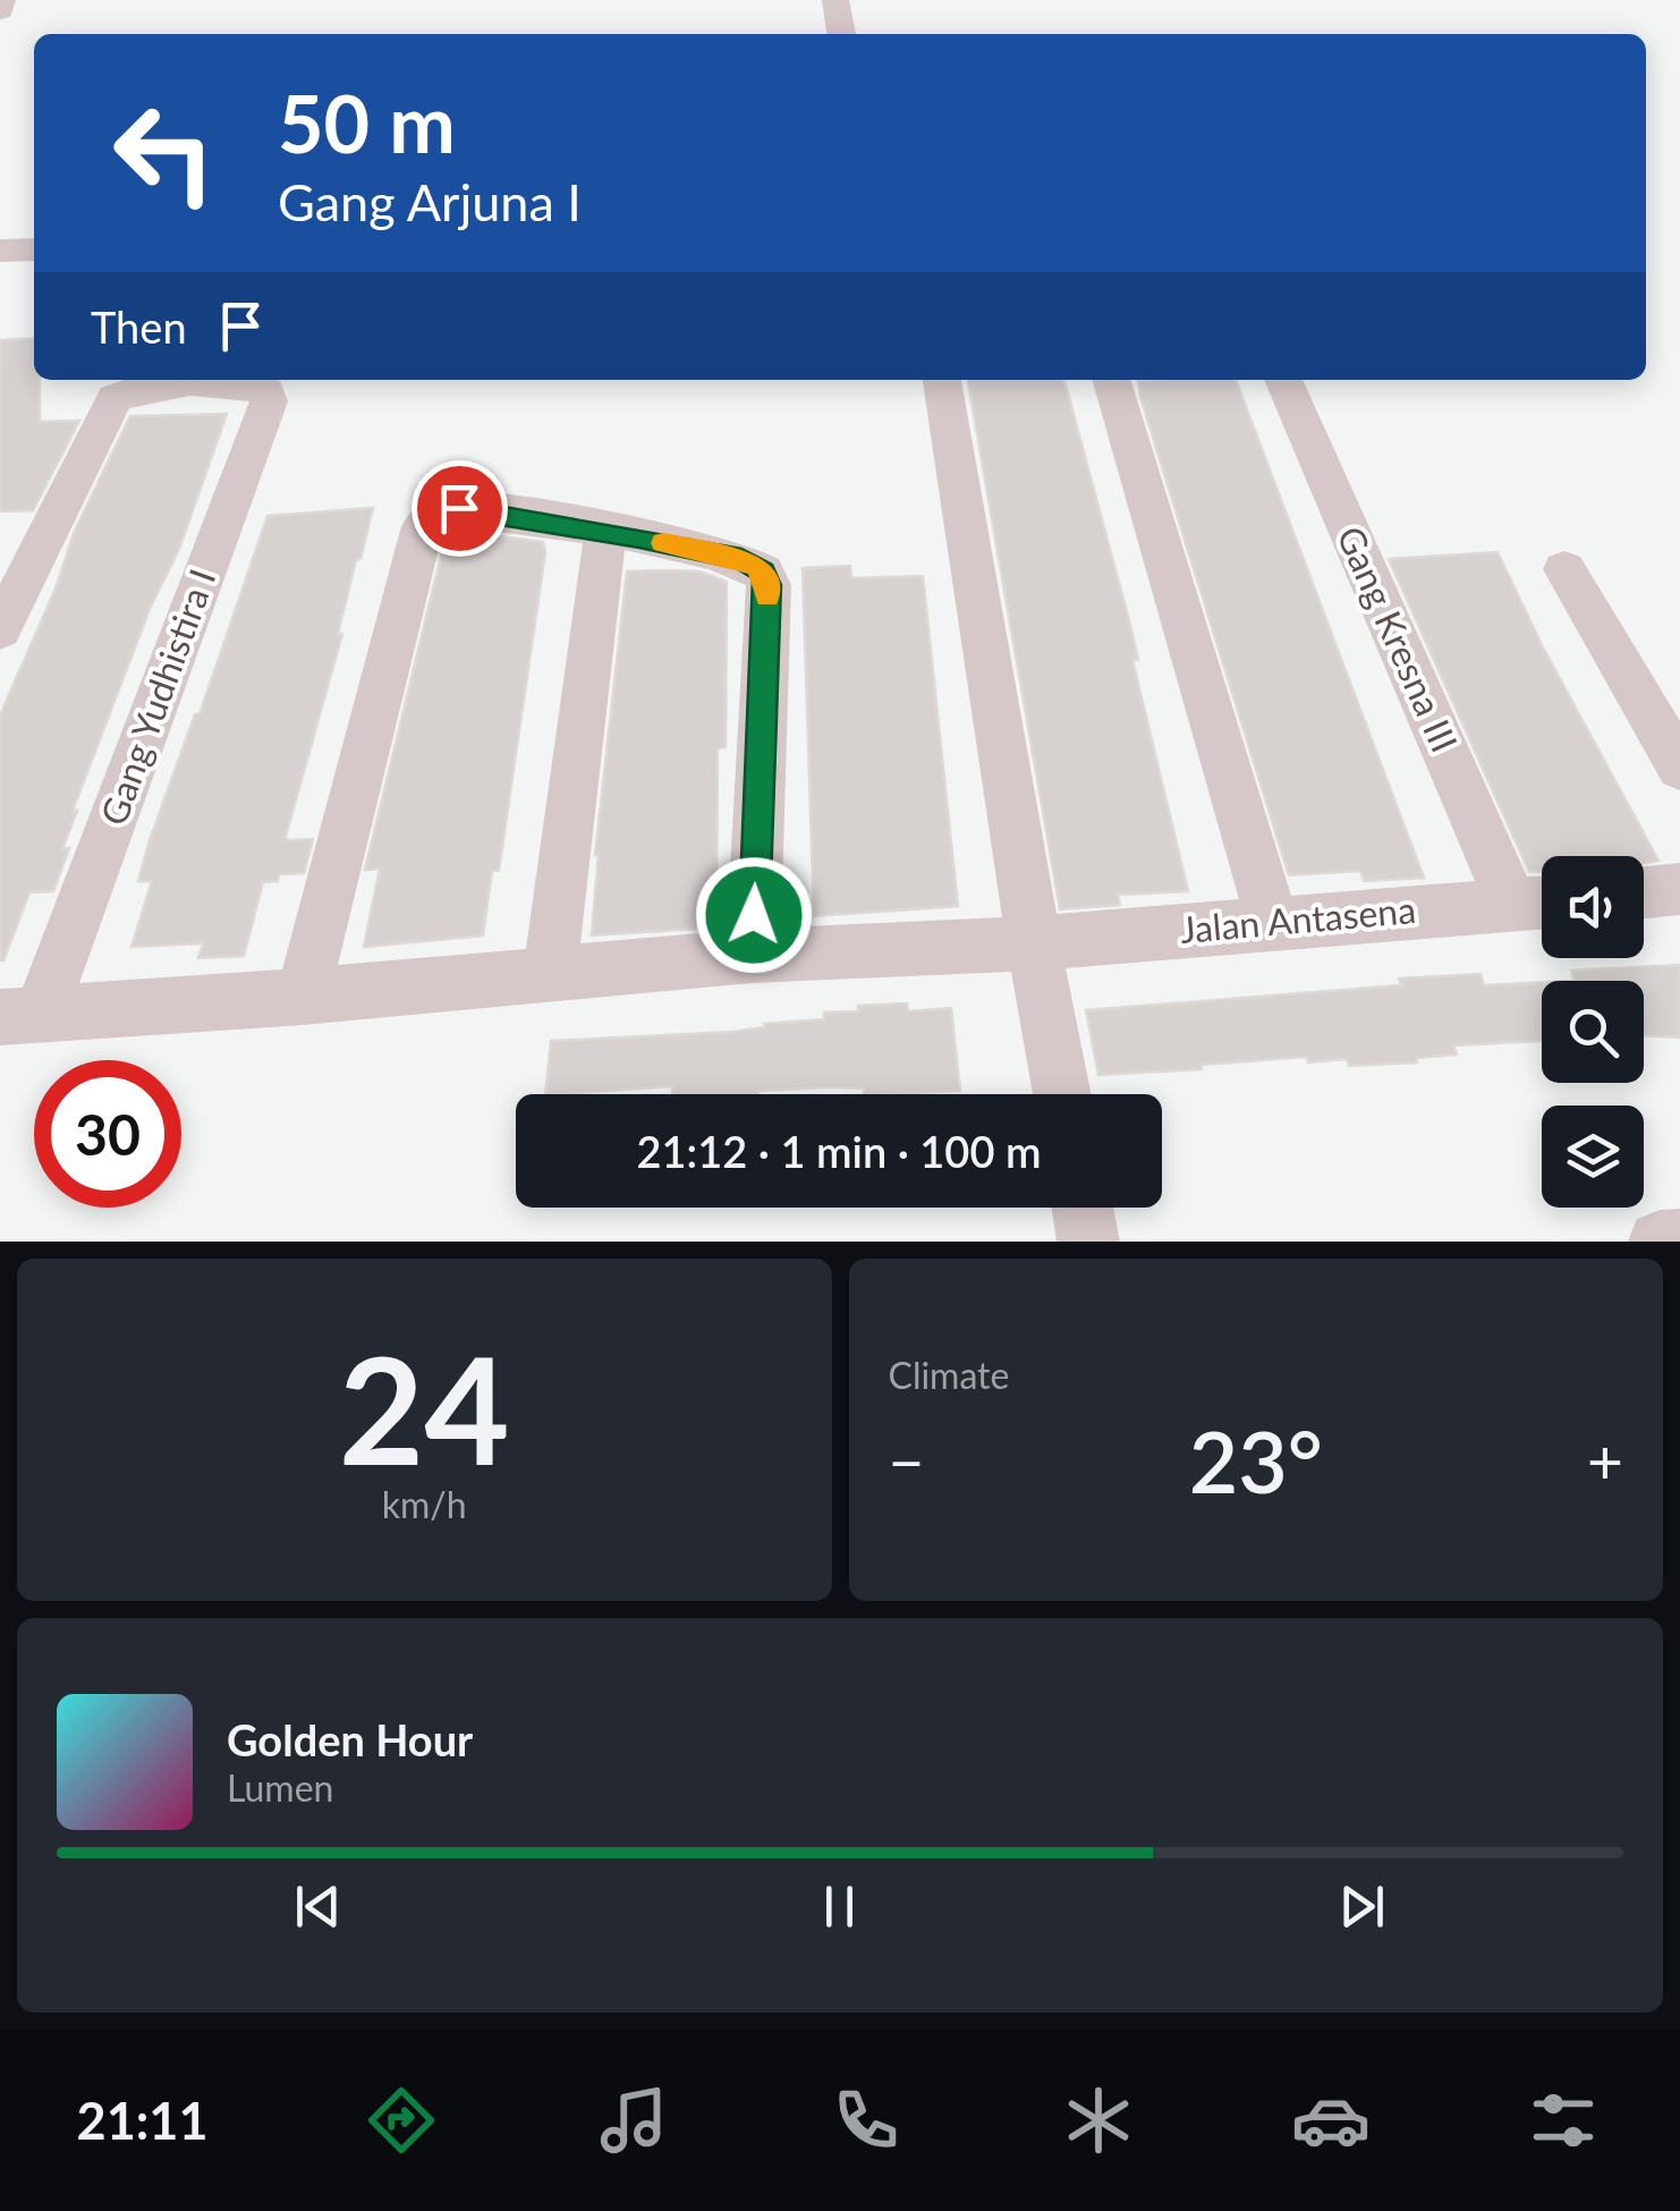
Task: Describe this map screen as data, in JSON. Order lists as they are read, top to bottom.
{
  "streets": {
    "street": ["Gang Kresna III", "Gang Yudhistira I", "Jalan Antasena"]
  },
  "crossings": [
    ["Gang Kresna III", "Jalan Antasena"],
    ["Gang Yudhistira I", "Jalan Antasena"]
  ],
  "page": {
    "turn": ["50 m", "Gang Arjuna I"],
    "then": "Then",
    "limit": "30",
    "trip": "21:12 · 1 min · 100 m",
    "tile": [
      ["24", "km/h"],
      "Climate"
    ],
    "heat": ["−", "23°", "+"],
    "song": ["Golden Hour", "Lumen"],
    "tabs": "21:11"
  }
}
